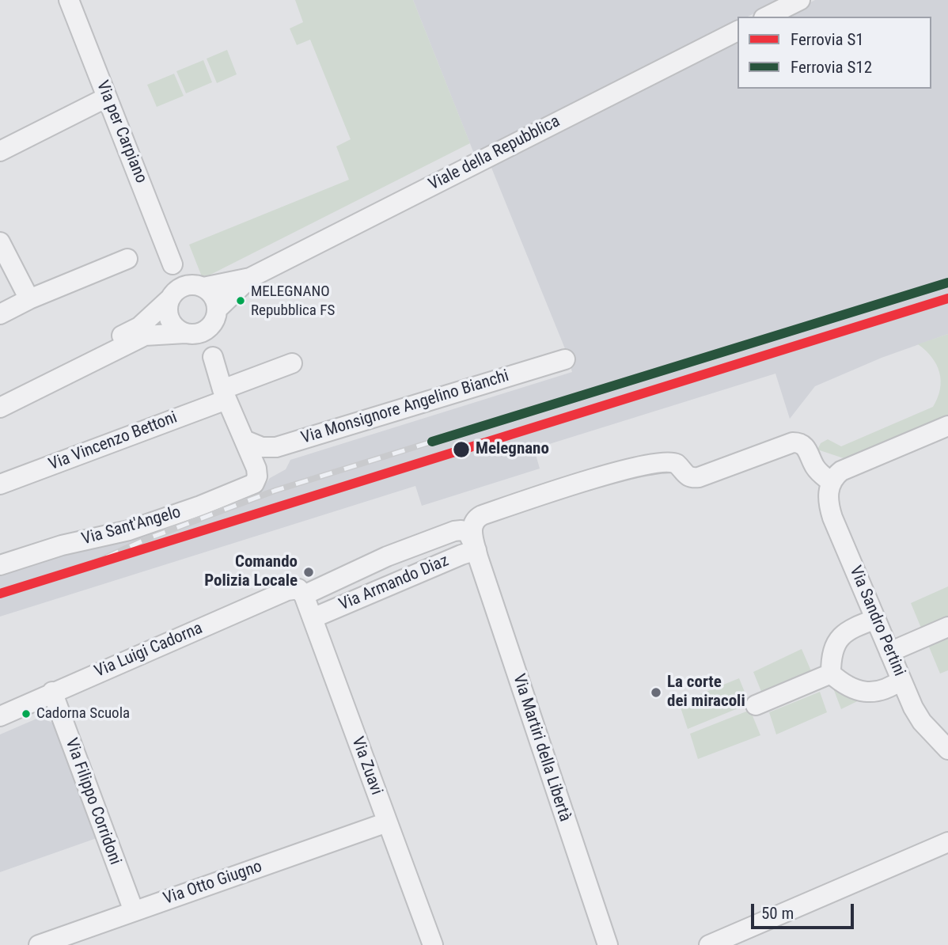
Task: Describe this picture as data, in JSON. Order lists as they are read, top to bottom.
{
  "streets": {
    "street": [
      "Via per Carpiano",
      "Viale della Repubblica",
      "Via Monsignore Angelino Bianchi",
      "Via Vincenzo Bettoni",
      "Via Sant'Angelo",
      "Via Armando Diaz",
      "Via Sandro Pertini",
      "Via Luigi Cadorna",
      "Via Martiri della Libertà",
      "Via Zuavi",
      "Via Filippo Corridoni",
      "Via Otto Giugno"
    ]
  },
  "crossings": [
    ["Via per Carpiano", "Viale della Repubblica"],
    ["Via Monsignore Angelino Bianchi", "Via Sant'Angelo"],
    ["Via Armando Diaz", "Via Luigi Cadorna"],
    ["Via Armando Diaz", "Via Martiri della Libertà"],
    ["Via Armando Diaz", "Via Zuavi"],
    ["Via Luigi Cadorna", "Via Zuavi"],
    ["Via Luigi Cadorna", "Via Filippo Corridoni"],
    ["Via Zuavi", "Via Otto Giugno"],
    ["Via Filippo Corridoni", "Via Otto Giugno"]
  ],
  "places": [
    "MELEGNANO Repubblica FS",
    "Melegnano",
    "Comando Polizia Locale",
    "La corte dei miracoli",
    "Cadorna Scuola"
  ],
  "lines": ["rail line S12", "rail line S1"],
  "legend": ["Ferrovia S1", "Ferrovia S12"],
  "scale_bar": "50 m"
}
